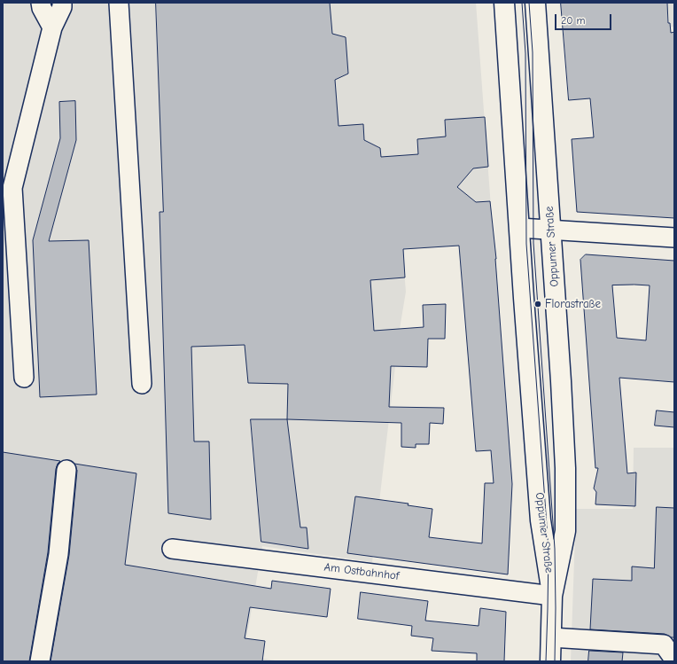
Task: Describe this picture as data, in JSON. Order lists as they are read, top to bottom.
{
  "streets": {
    "main road": ["Oppumer Straße"],
    "street": ["Am Ostbahnhof"]
  },
  "crossings": [
    ["Oppumer Straße", "Am Ostbahnhof"]
  ],
  "places": ["Florastraße"],
  "scale_bar": "20 m"
}
